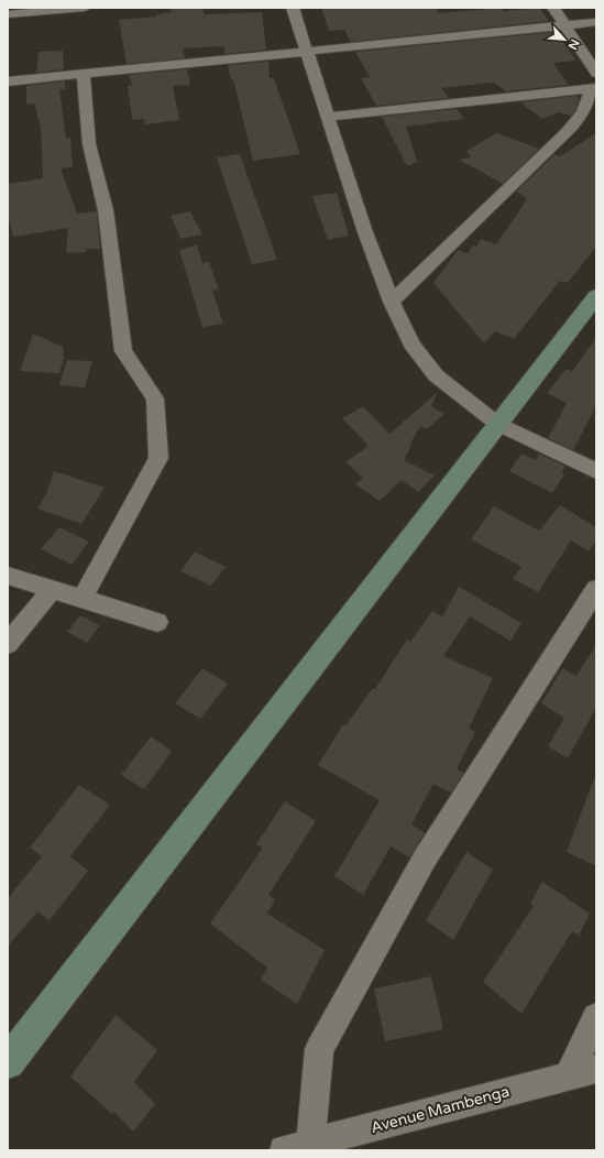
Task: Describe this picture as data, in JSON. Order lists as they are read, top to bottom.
{
  "streets": {
    "street": ["Avenue Mambenga"]
  },
  "north": "bottom right"
}
